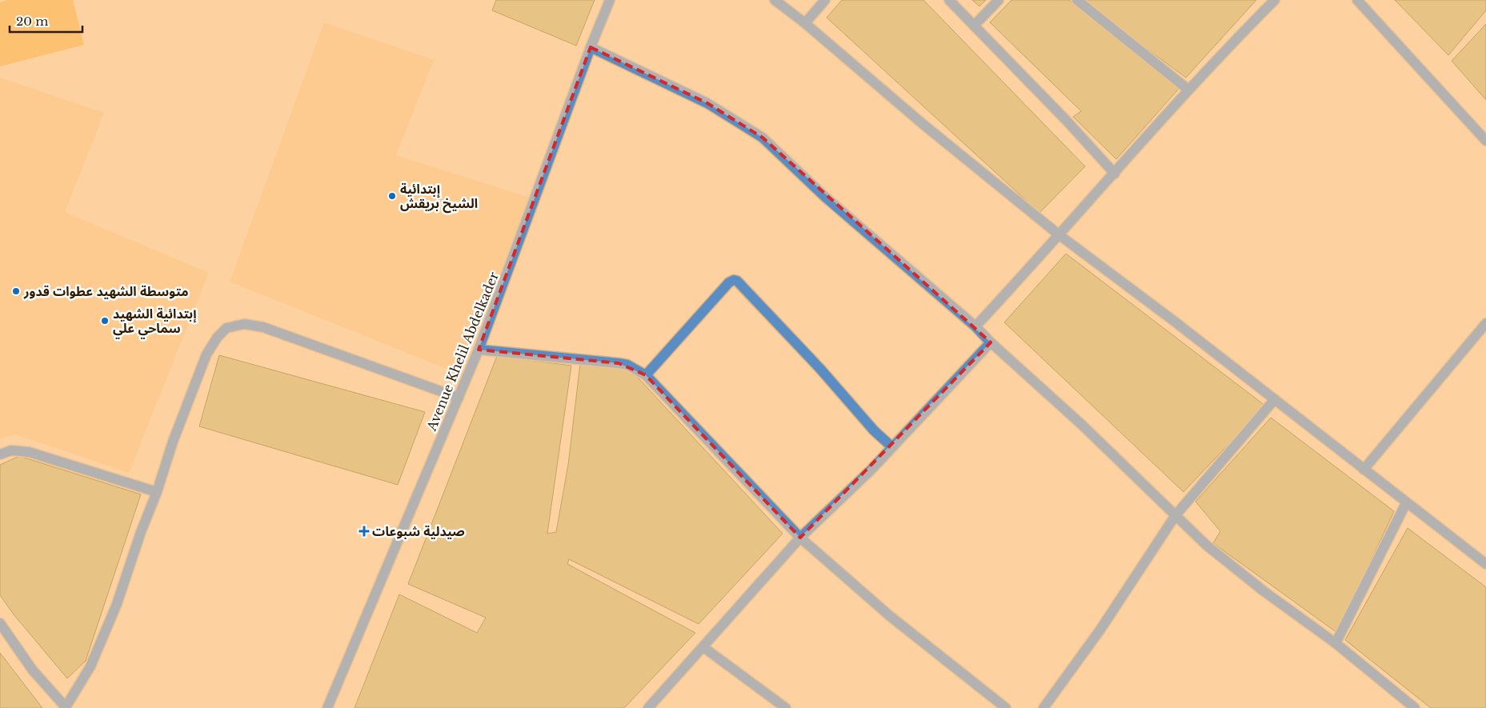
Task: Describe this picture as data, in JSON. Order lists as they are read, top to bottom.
{
  "streets": {
    "street": ["Avenue Khelil Abdelkader"]
  },
  "places": {
    "other": ["إبتدائية الشيخ بريقش", "متوسطة الشهيد عطوات قدور", "إبتدائية الشهيد سماحي علي"],
    "health": ["صيدلية شبوعات"]
  },
  "scale_bar": "20 m"
}
